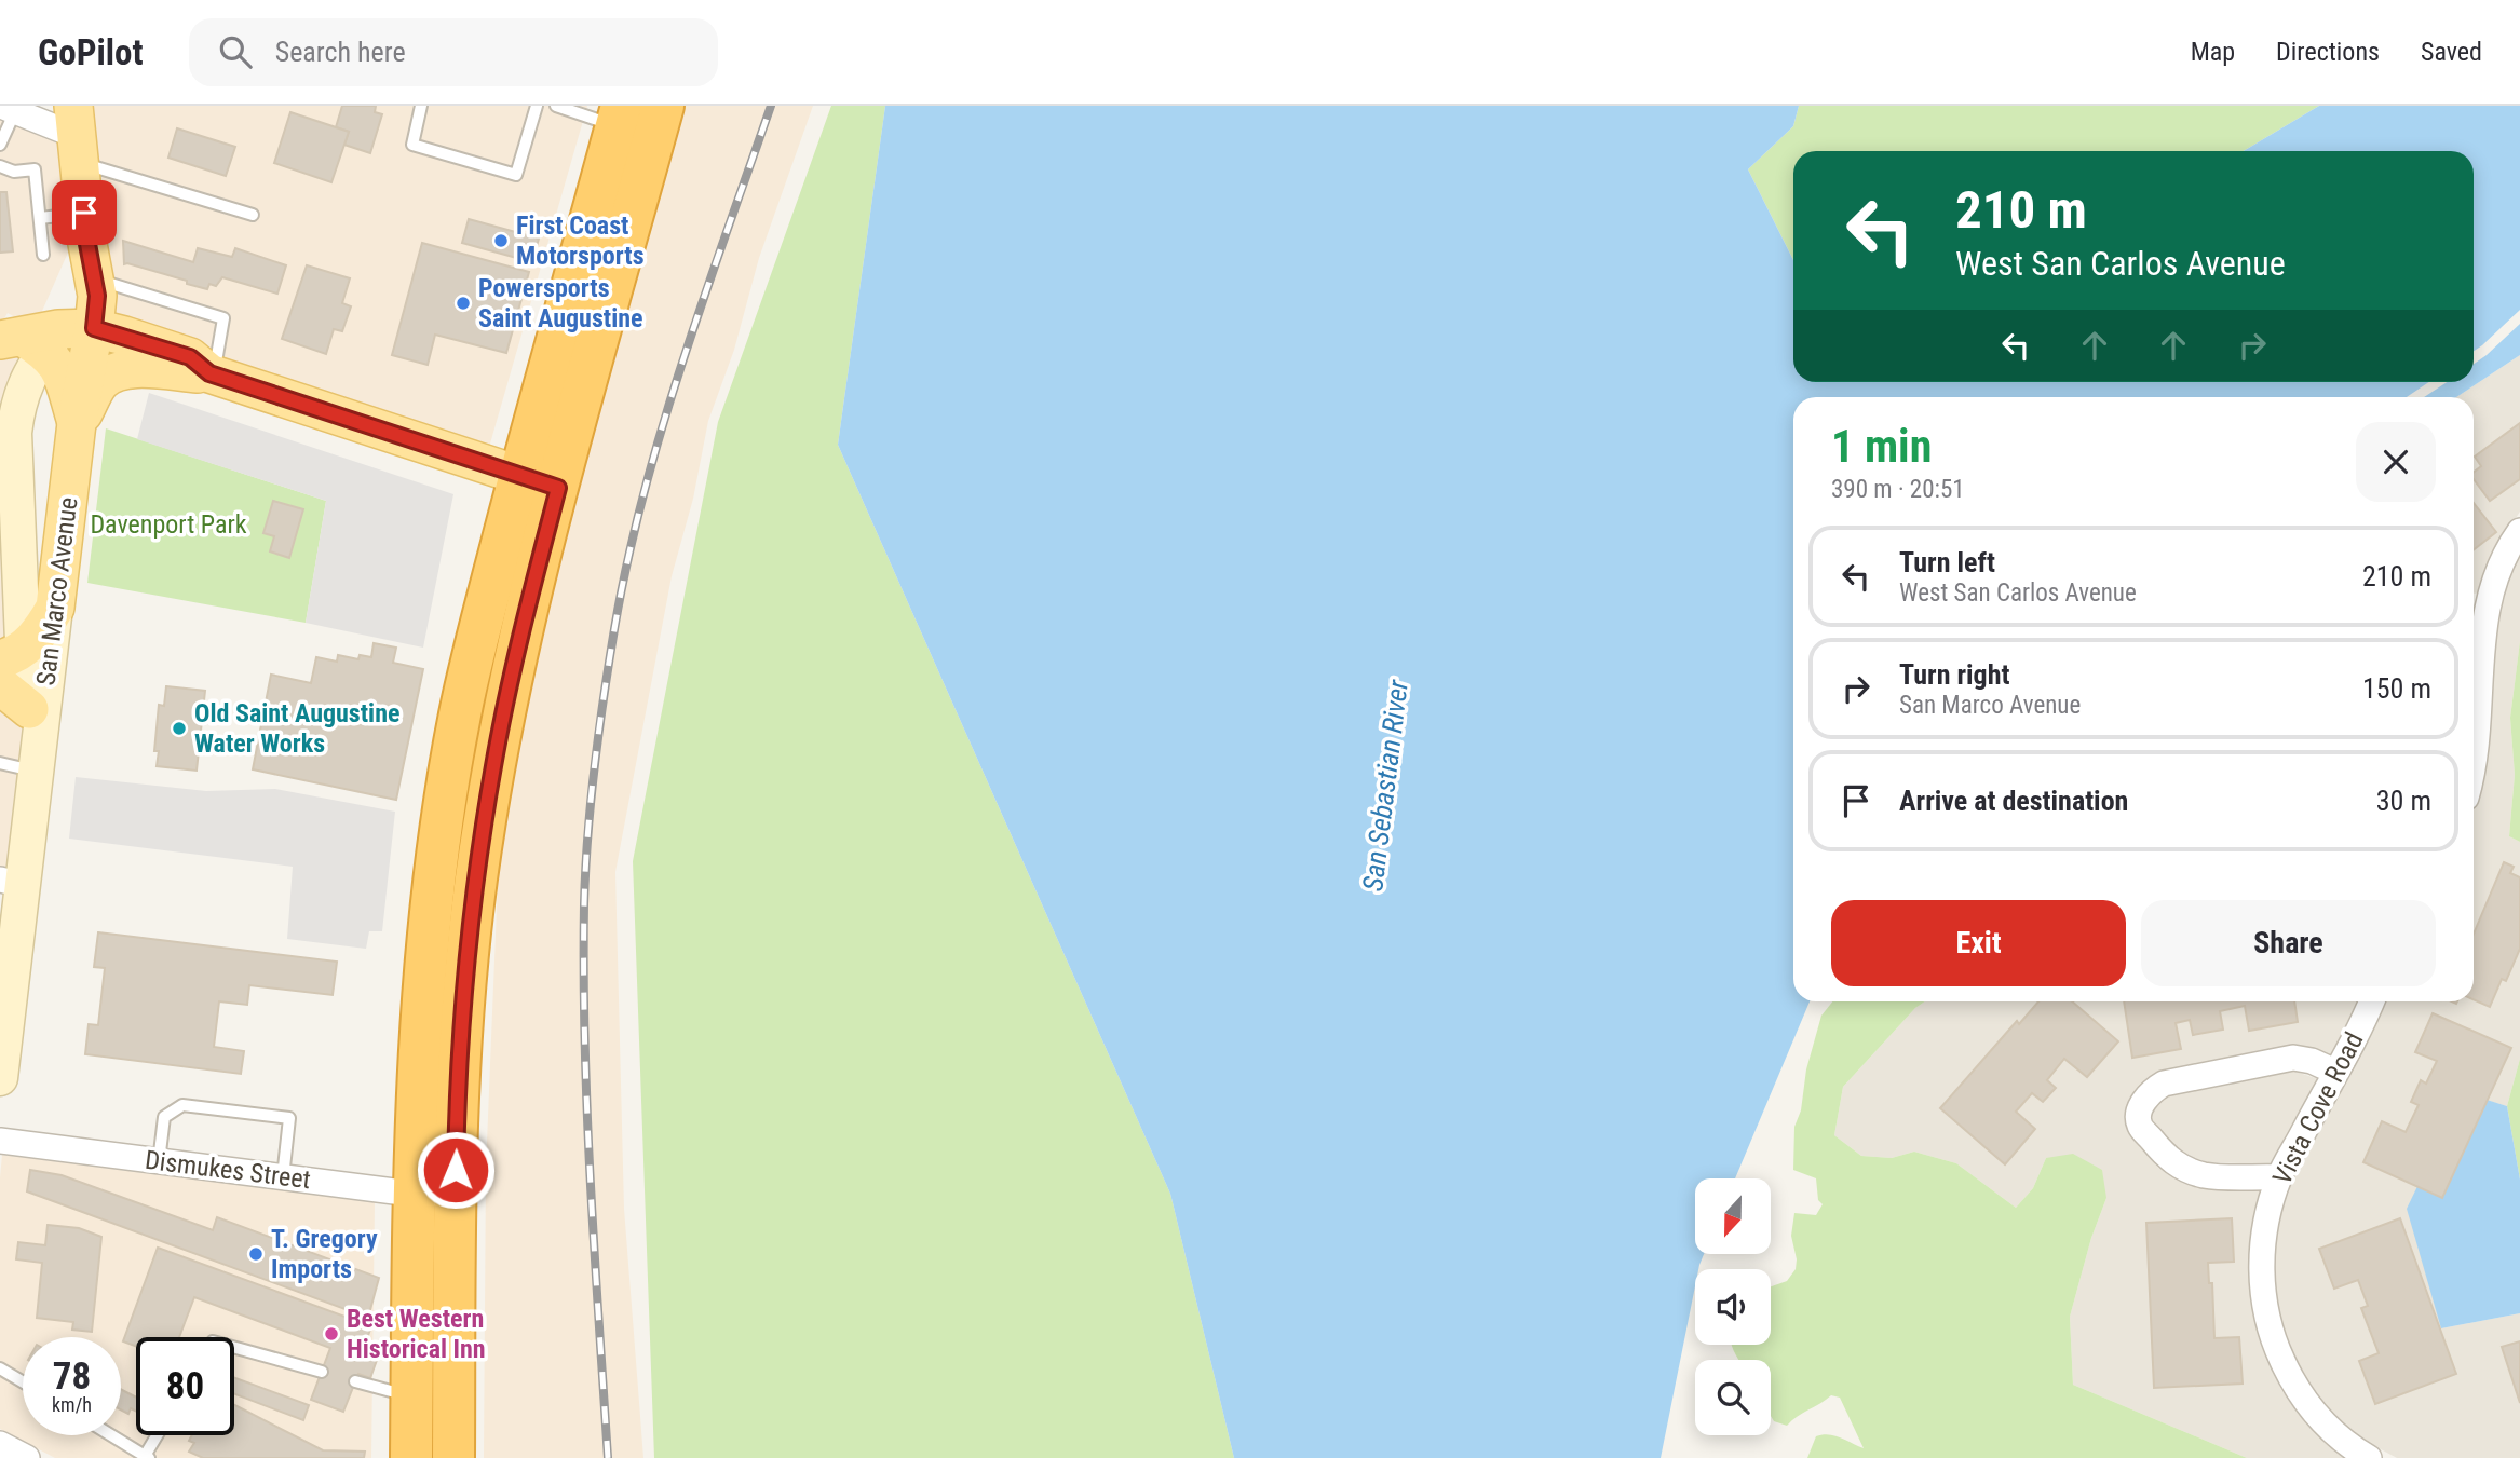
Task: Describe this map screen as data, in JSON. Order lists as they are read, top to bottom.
{
  "streets": {
    "main road": ["San Marco Avenue"],
    "street": ["Vista Cove Road", "Dismukes Street"]
  },
  "water": ["San Sebastian River"],
  "parks": ["Davenport Park"],
  "places": [
    "First Coast Motorsports",
    "Powersports Saint Augustine",
    "Old Saint Augustine Water Works",
    "T. Gregory Imports",
    "Best Western Historical Inn"
  ],
  "north": "bottom",
  "page": {
    "header": "GoPilot",
    "search": "Search here",
    "nav": ["Map", "Directions", "Saved"],
    "turn": ["210 m", "West San Carlos Avenue"],
    "heading": ["1 min", "390 m · 20:51"],
    "list": [
      {
        "name": "Turn left",
        "note": "West San Carlos Avenue",
        "value": "210 m"
      },
      {
        "name": "Turn right",
        "note": "San Marco Avenue",
        "value": "150 m"
      },
      {
        "name": "Arrive at destination",
        "value": "30 m"
      }
    ],
    "buttons": ["Exit", "Share"],
    "speed": "78 km/h",
    "limit": "80"
  }
}
